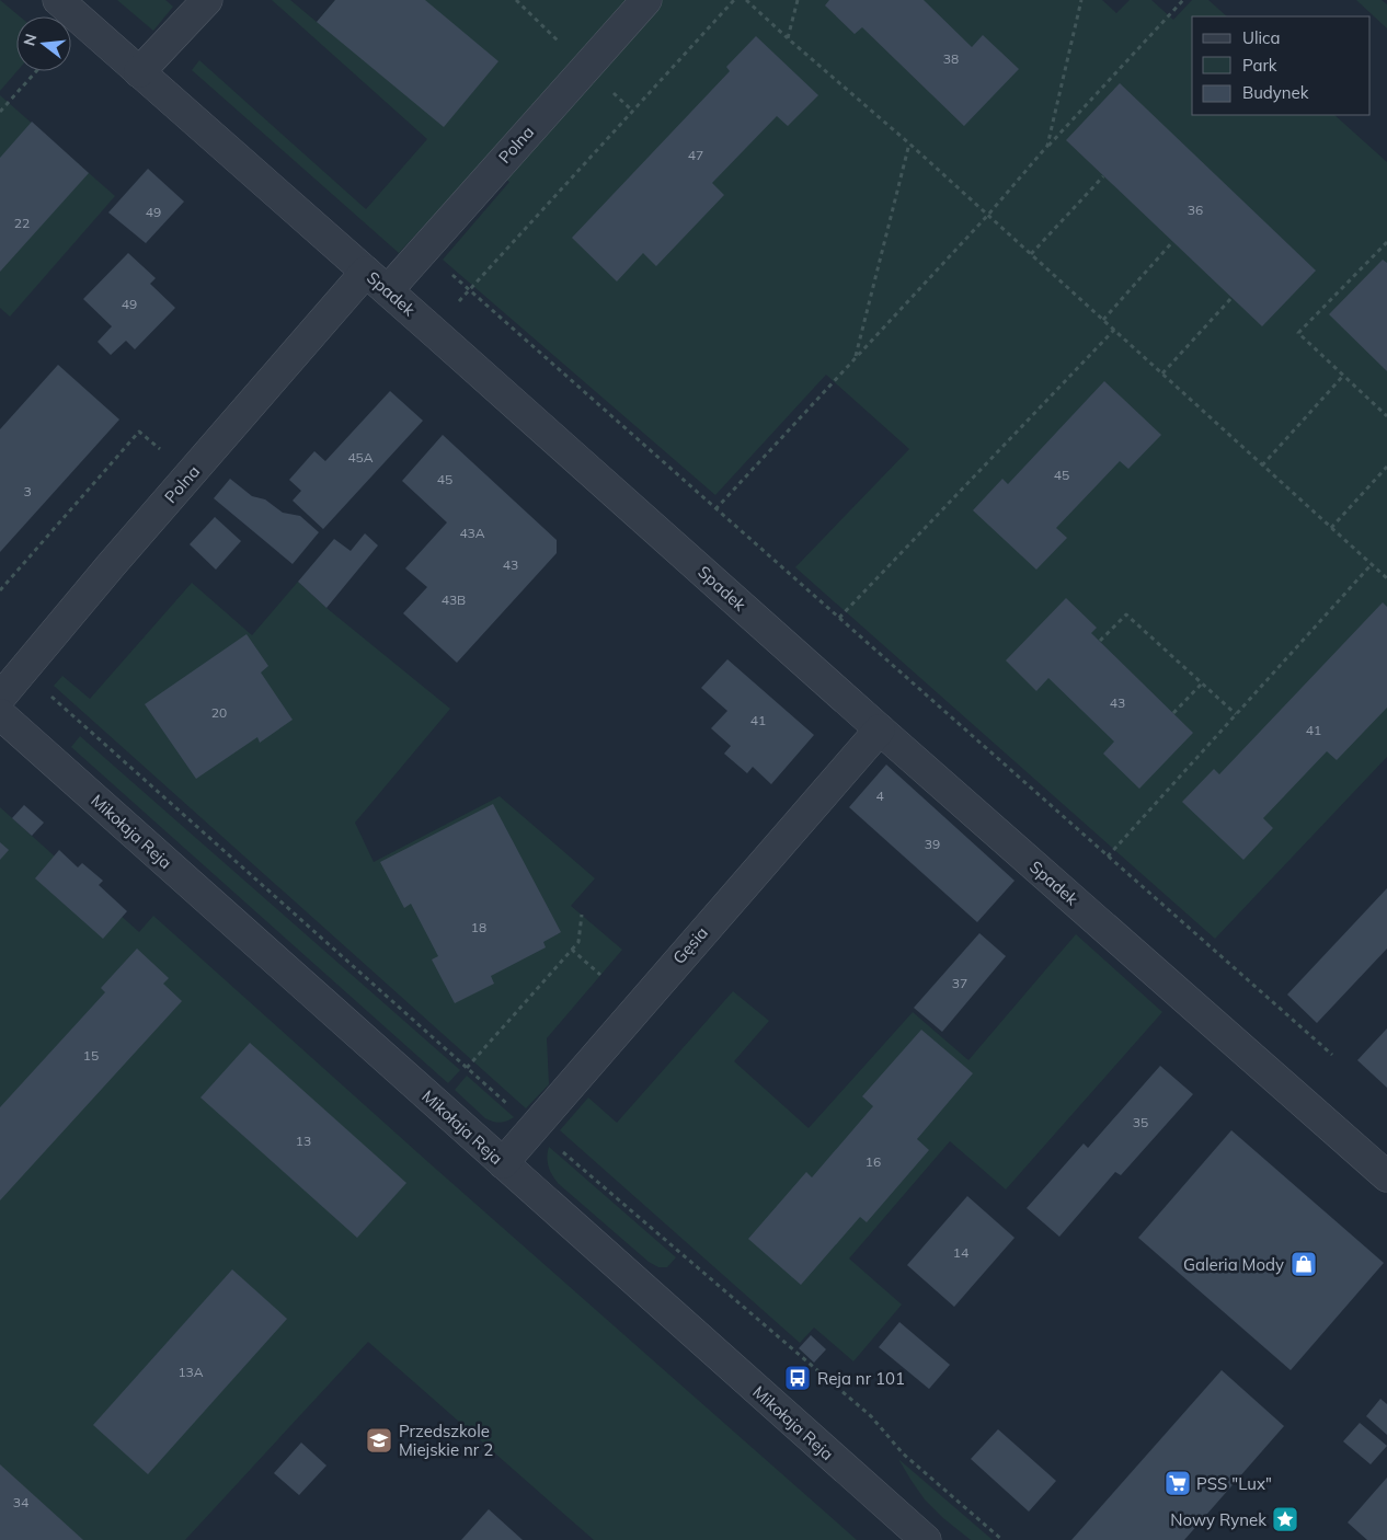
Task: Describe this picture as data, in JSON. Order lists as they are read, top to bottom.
{
  "streets": {
    "street": [
      "Polna",
      "Spadek",
      "Mikołaja Reja",
      "Gęsia"
    ]
  },
  "crossings": [
    ["Polna", "Spadek"],
    ["Spadek", "Gęsia"],
    ["Mikołaja Reja", "Gęsia"]
  ],
  "places": {
    "shop": ["Galeria Mody"],
    "bus stop": ["Reja nr 101"],
    "school or university": ["Przedszkole Miejskie nr 2"],
    "supermarket": ["PSS \"Lux\""],
    "place": ["Nowy Rynek"]
  },
  "house_numbers": [
    "38",
    "47",
    "36",
    "49",
    "22",
    "49",
    "45A",
    "45",
    "45",
    "3",
    "43A",
    "43",
    "43B",
    "43",
    "20",
    "41",
    "41",
    "4",
    "39",
    "18",
    "37",
    "15",
    "35",
    "13",
    "16",
    "14",
    "13A",
    "34"
  ],
  "legend": ["Ulica", "Park", "Budynek"],
  "north": "left"
}
